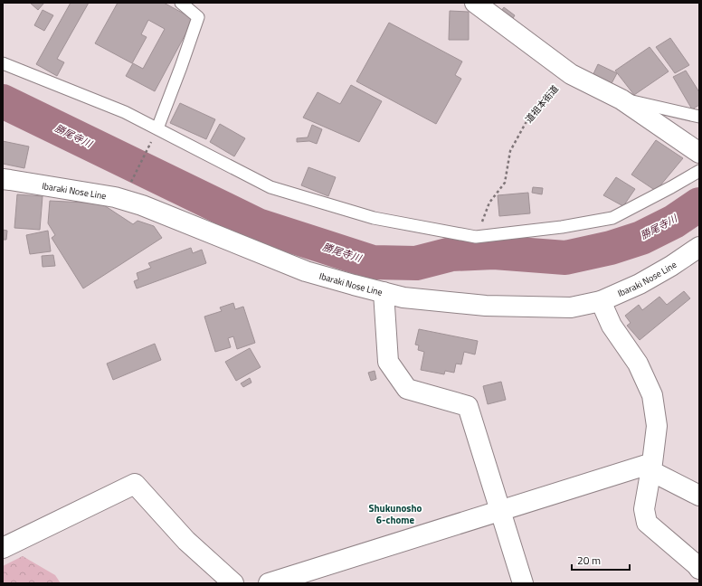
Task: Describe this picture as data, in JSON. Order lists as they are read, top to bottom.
{
  "streets": {
    "street": ["Ibaraki Nose Line"],
    "path": ["道祖本街道"]
  },
  "districts": ["Shukunosho 6-chome"],
  "water": ["勝尾寺川"],
  "scale_bar": "20 m"
}
